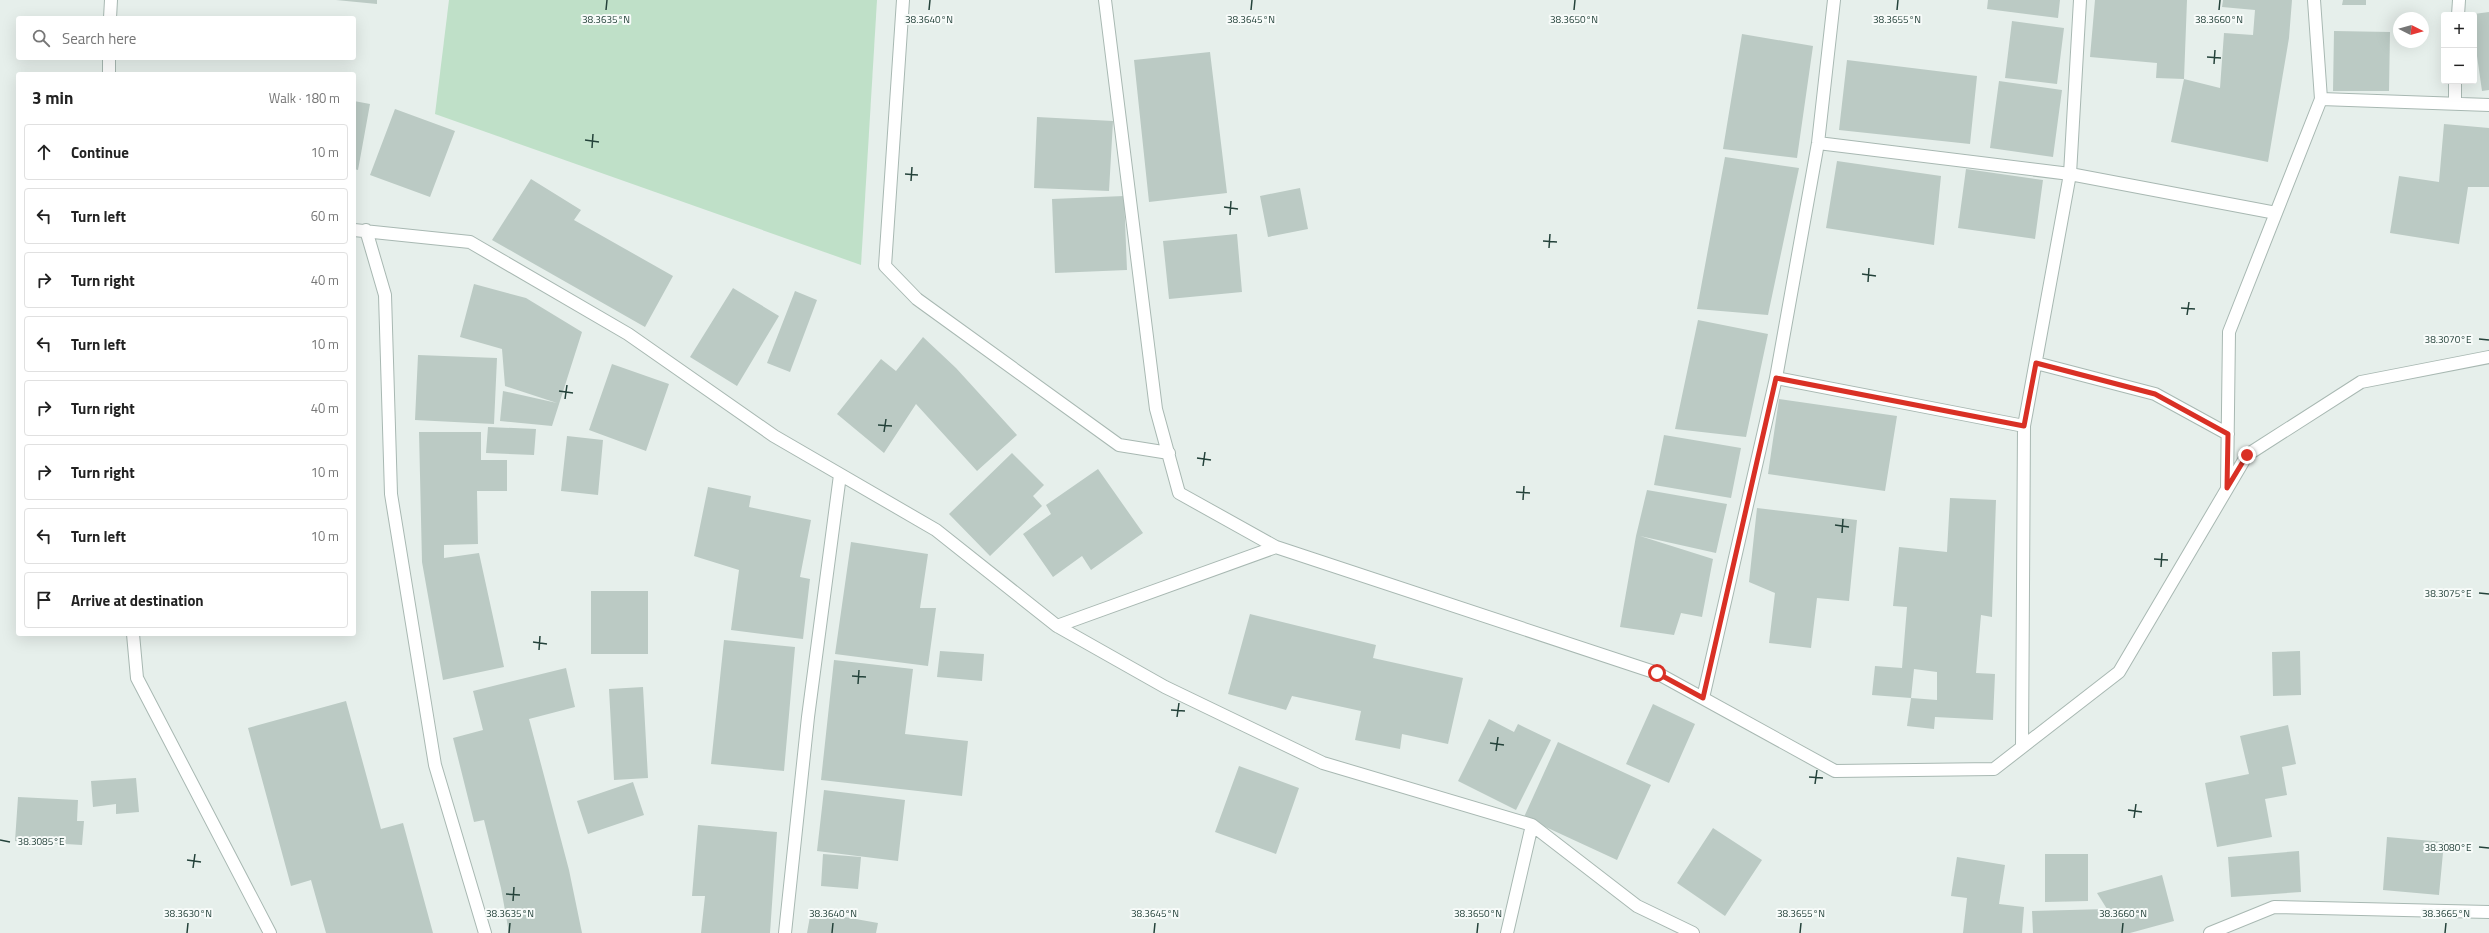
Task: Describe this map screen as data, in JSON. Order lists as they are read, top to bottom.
{
  "north": "right",
  "page": {
    "map_buttons": ["+", "−"],
    "search": "Search here",
    "heading": ["3 min", "Walk · 180 m"],
    "list": [
      ["Continue", "10 m"],
      ["Turn left", "60 m"],
      ["Turn right", "40 m"],
      ["Turn left", "10 m"],
      ["Turn right", "40 m"],
      ["Turn right", "10 m"],
      ["Turn left", "10 m"],
      "Arrive at destination"
    ]
  },
  "coordinates": [
    "38.3635°N",
    "38.3640°N",
    "38.3645°N",
    "38.3650°N",
    "38.3655°N",
    "38.3660°N",
    "38.3070°E",
    "38.3075°E",
    "38.3085°E",
    "38.3080°E",
    "38.3630°N",
    "38.3665°N"
  ]
}
